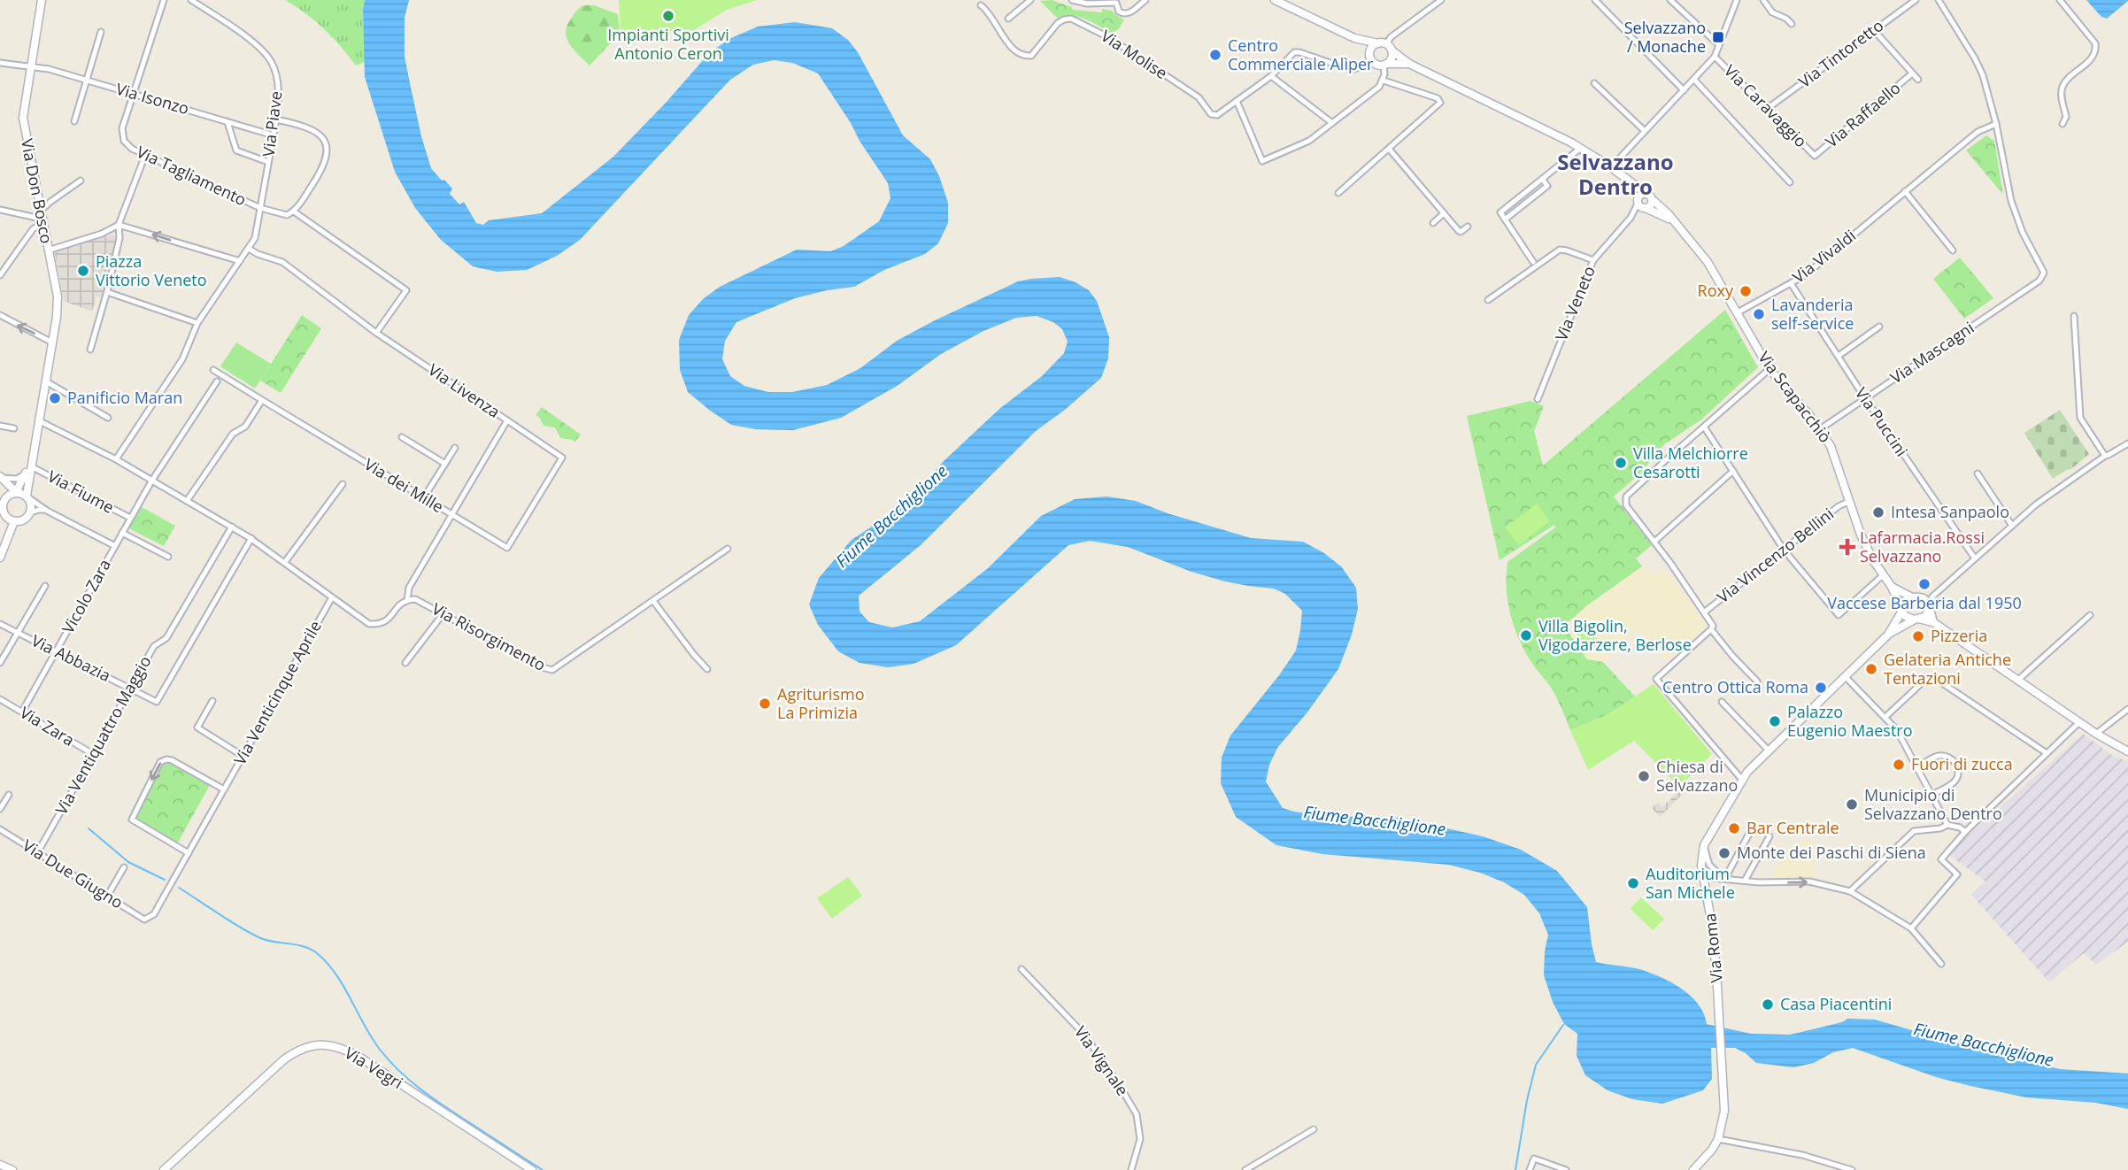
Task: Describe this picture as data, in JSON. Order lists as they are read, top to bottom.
{
  "streets": {
    "street": [
      "Via Tintoretto",
      "Via Molise",
      "Via Isonzo",
      "Via Caravaggio",
      "Via Raffaello",
      "Via Piave",
      "Via Tagliamento",
      "Via Don Bosco",
      "Via Vivaldi",
      "Via Veneto",
      "Via Mascagni",
      "Via Livenza",
      "Via Scapacchiò",
      "Via Puccini",
      "Via dei Mille",
      "Via Fiume",
      "Via Vincenzo Bellini",
      "Vicolo Zara",
      "Via Risorgimento",
      "Via Abbazia",
      "Via Venticinque Aprile",
      "Via Zara",
      "Via Ventiquattro Maggio",
      "Via Due Giugno",
      "Via Roma",
      "Via Vignale",
      "Via Vegri"
    ]
  },
  "crossings": [
    ["Via Tintoretto", "Via Caravaggio"],
    ["Via Tintoretto", "Via Raffaello"],
    ["Via Molise", "Via Scapacchiò"],
    ["Via Isonzo", "Via Piave"],
    ["Via Isonzo", "Via Tagliamento"],
    ["Via Isonzo", "Via Don Bosco"],
    ["Via Caravaggio", "Via Raffaello"],
    ["Via Piave", "Via Tagliamento"],
    ["Via Piave", "Via Livenza"],
    ["Via Don Bosco", "Via Fiume"],
    ["Via Vivaldi", "Via Mascagni"],
    ["Via Vivaldi", "Via Scapacchiò"],
    ["Via Vivaldi", "Via Puccini"],
    ["Via Veneto", "Via Scapacchiò"],
    ["Via Mascagni", "Via Scapacchiò"],
    ["Via Mascagni", "Via Puccini"],
    ["Via Livenza", "Via dei Mille"],
    ["Via Livenza", "Via Risorgimento"],
    ["Via Scapacchiò", "Via Vincenzo Bellini"],
    ["Via Scapacchiò", "Via Roma"],
    ["Via Fiume", "Vicolo Zara"],
    ["Vicolo Zara", "Via Abbazia"],
    ["Vicolo Zara", "Via Zara"],
    ["Via Abbazia", "Via Ventiquattro Maggio"],
    ["Via Venticinque Aprile", "Via Due Giugno"],
    ["Via Zara", "Via Ventiquattro Maggio"],
    ["Via Ventiquattro Maggio", "Via Due Giugno"]
  ],
  "districts": ["Selvazzano Dentro"],
  "water": ["Fiume Bacchiglione"],
  "places": {
    "other": [
      "Impianti Sportivi Antonio Ceron",
      "Centro Commerciale Alìper",
      "Piazza Vittorio Veneto",
      "Roxy",
      "Lavanderia self-service",
      "Panificio Maran",
      "Villa Melchiorre Cesarotti",
      "Intesa Sanpaolo",
      "Vaccese Barberia dal 1950",
      "Villa Bigolin, Vigodarzere, Berlose",
      "Pizzeria",
      "Gelateria Antiche Tentazioni",
      "Centro Ottica Roma",
      "Agriturismo La Primizia",
      "Palazzo Eugenio Maestro",
      "Fuori di zucca",
      "Chiesa di Selvazzano",
      "Municipio di Selvazzano Dentro",
      "Bar Centrale",
      "Monte dei Paschi di Siena",
      "Auditorium San Michele",
      "Casa Piacentini"
    ],
    "transit": ["Selvazzano / Monache"],
    "health": ["Lafarmacia.Rossi Selvazzano"]
  }
}
